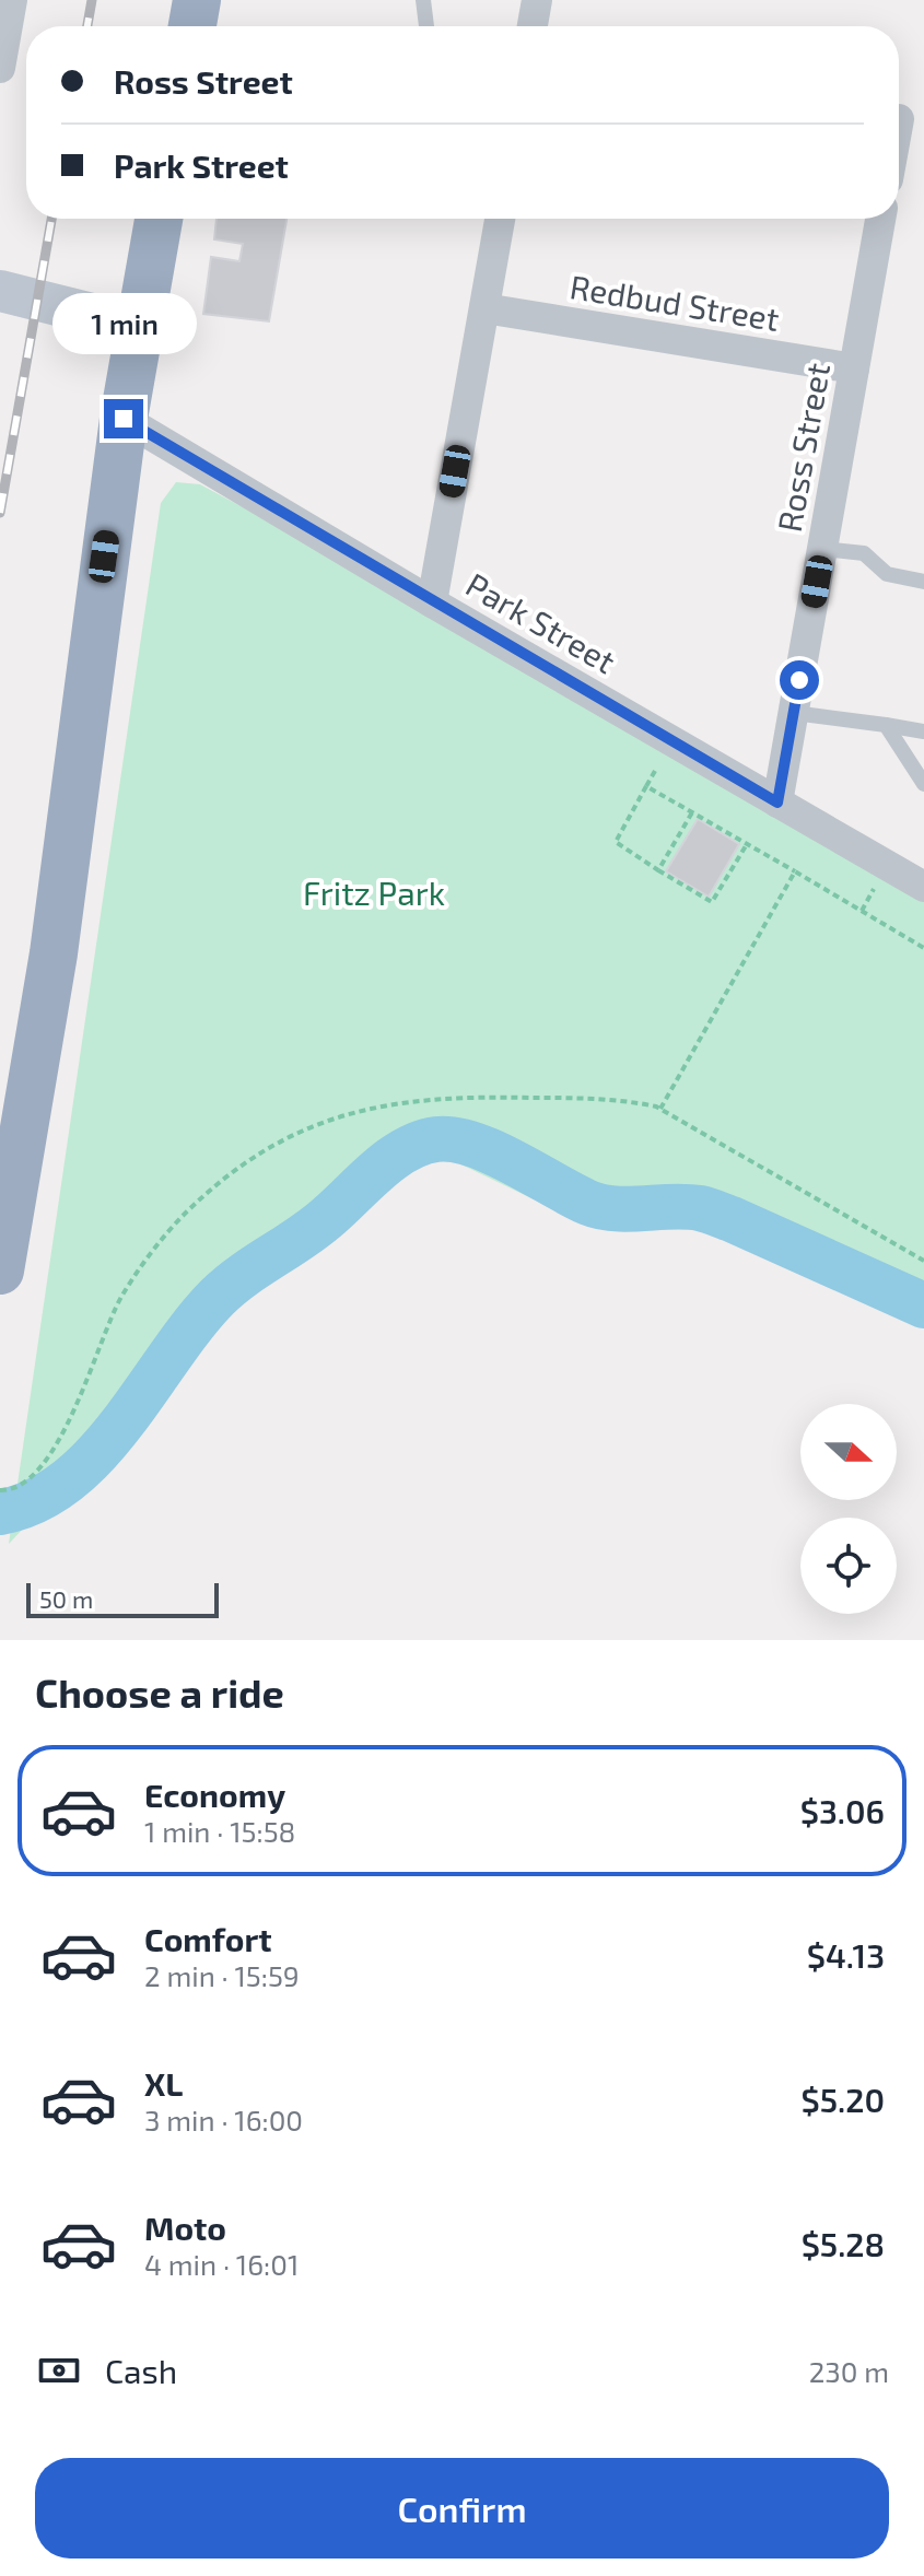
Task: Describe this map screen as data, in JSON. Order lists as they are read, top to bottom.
{
  "streets": {
    "street": ["Redbud Street", "Ross Street", "Park Street"]
  },
  "crossings": [
    ["Redbud Street", "Ross Street"],
    ["Ross Street", "Park Street"]
  ],
  "parks": ["Fritz Park"],
  "scale_bar": "50 m",
  "north": "right",
  "page": {
    "banner": ["Ross Street", "Park Street"],
    "bubble": "1 min",
    "scale": "50 m",
    "heading": "Choose a ride",
    "list": [
      {
        "name": "Economy",
        "note": "1 min · 15:58",
        "value": "$3.06"
      },
      {
        "name": "Comfort",
        "note": "2 min · 15:59",
        "value": "$4.13"
      },
      {
        "name": "XL",
        "note": "3 min · 16:00",
        "value": "$5.20"
      },
      {
        "name": "Moto",
        "note": "4 min · 16:01",
        "value": "$5.28"
      }
    ],
    "pay": ["Cash", "230 m"],
    "buttons": "Confirm"
  }
}
